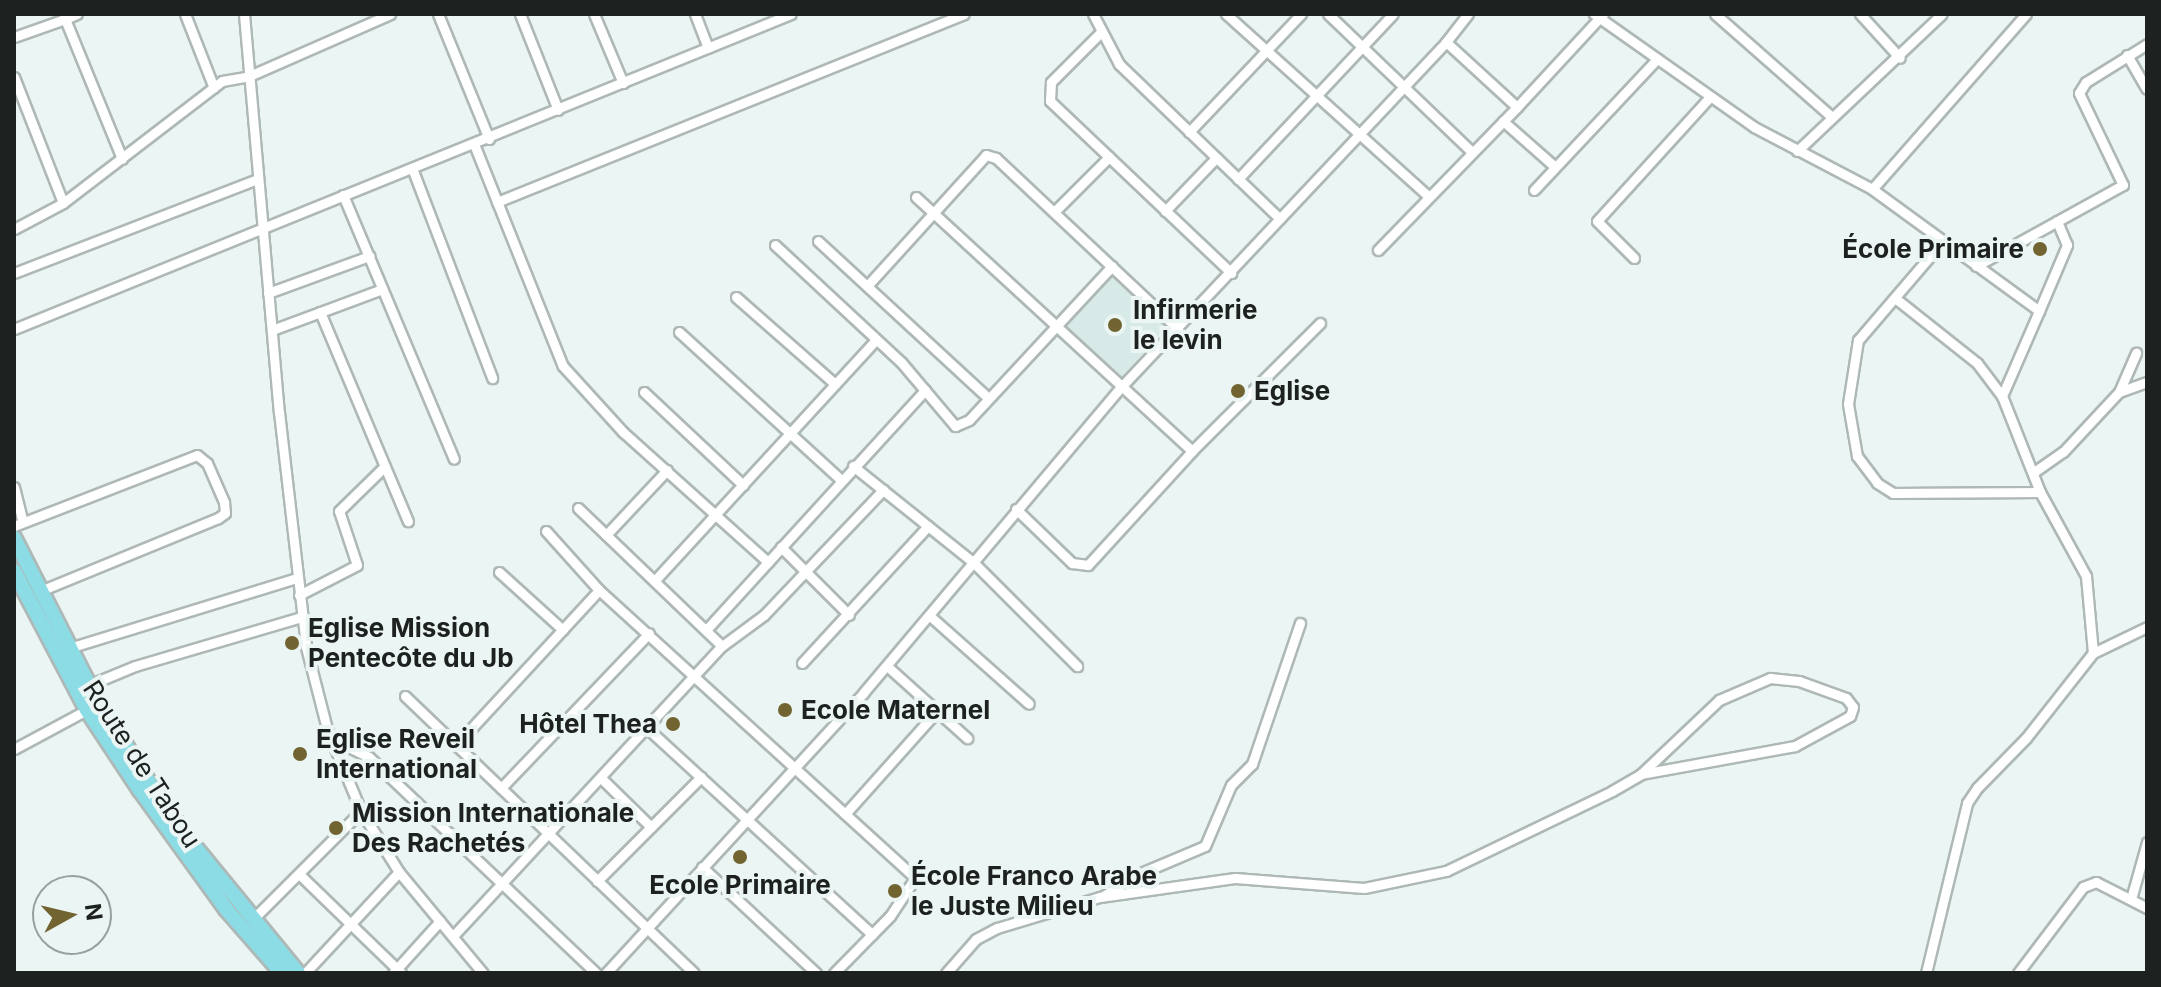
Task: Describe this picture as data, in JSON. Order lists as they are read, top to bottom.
{
  "streets": {
    "main road": ["Route de Tabou"]
  },
  "places": [
    "École Primaire",
    "Infirmerie le levin",
    "Eglise",
    "Eglise Mission Pentecôte du Jb",
    "Ecole Maternel",
    "Hôtel Thea",
    "Eglise Reveil International",
    "Mission Internationale Des Rachetés",
    "Ecole Primaire",
    "École Franco Arabe le Juste Milieu"
  ],
  "north": "right"
}
